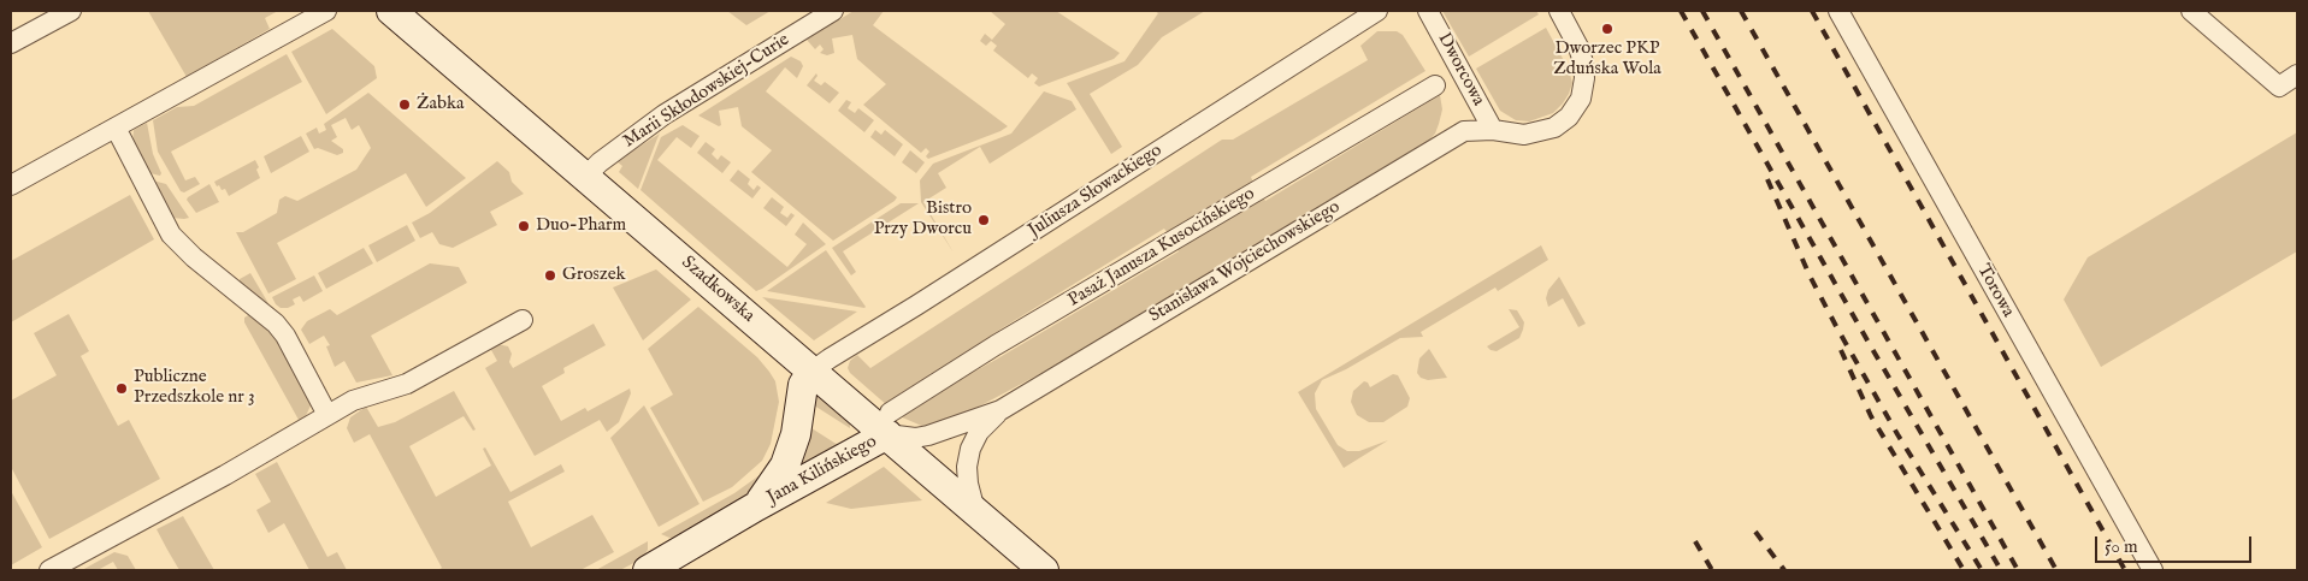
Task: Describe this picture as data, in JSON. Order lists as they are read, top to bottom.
{
  "streets": {
    "street": [
      "Dworcowa",
      "Marii Skłodowskiej-Curie",
      "Juliusza Słowackiego",
      "Pasaż Janusza Kusocińskiego",
      "Stanisława Wojciechowskiego",
      "Szadkowska",
      "Torowa",
      "Jana Kilińskiego"
    ]
  },
  "crossings": [
    ["Dworcowa", "Stanisława Wojciechowskiego"],
    ["Marii Skłodowskiej-Curie", "Szadkowska"],
    ["Juliusza Słowackiego", "Szadkowska"],
    ["Juliusza Słowackiego", "Jana Kilińskiego"],
    ["Pasaż Janusza Kusocińskiego", "Stanisława Wojciechowskiego"],
    ["Pasaż Janusza Kusocińskiego", "Szadkowska"],
    ["Pasaż Janusza Kusocińskiego", "Jana Kilińskiego"],
    ["Stanisława Wojciechowskiego", "Szadkowska"],
    ["Stanisława Wojciechowskiego", "Jana Kilińskiego"],
    ["Szadkowska", "Jana Kilińskiego"]
  ],
  "places": [
    "Dworzec PKP Zduńska Wola",
    "Żabka",
    "Bistro Przy Dworcu",
    "Duo-Pharm",
    "Groszek",
    "Publiczne Przedszkole nr 3"
  ],
  "scale_bar": "50 m"
}
